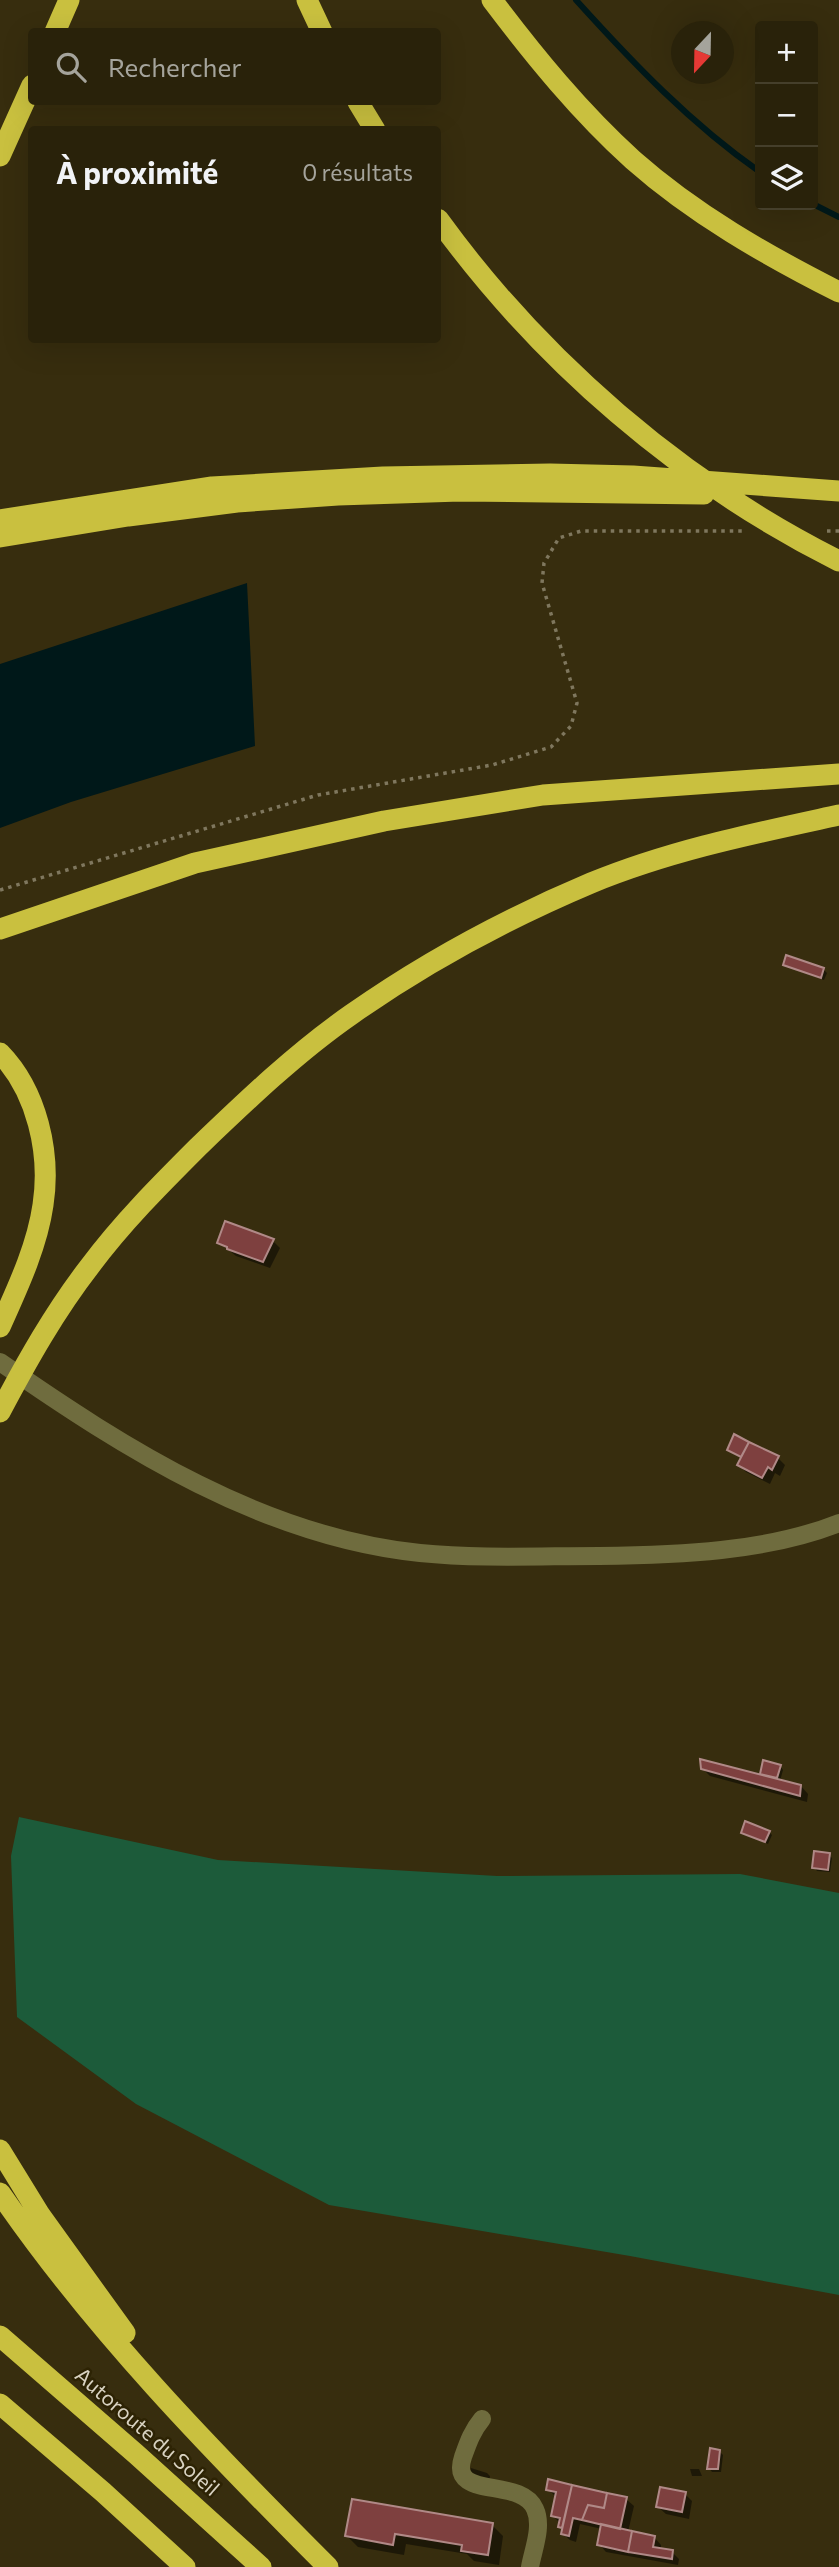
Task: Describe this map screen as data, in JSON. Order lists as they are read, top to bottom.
{
  "streets": {
    "highway": ["Autoroute du Soleil"]
  },
  "north": "bottom",
  "page": {
    "map_buttons": ["+", "−"],
    "search": "Rechercher",
    "heading": ["À proximité", "0 résultats"]
  }
}
